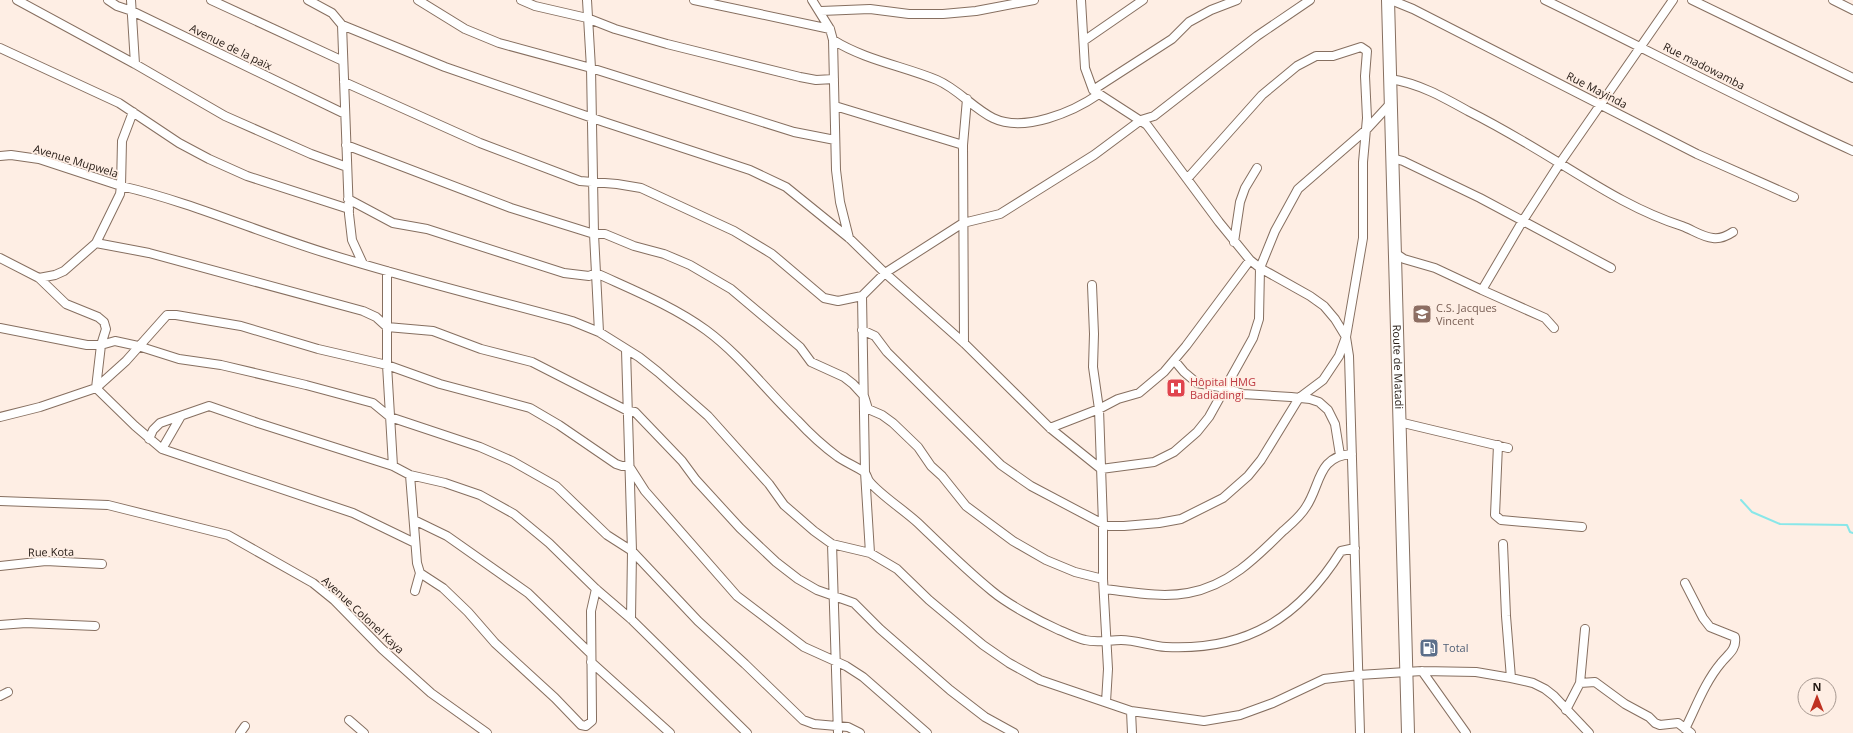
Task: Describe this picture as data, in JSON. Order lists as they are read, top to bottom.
{
  "streets": {
    "highway": ["Route de Matadi"],
    "street": [
      "Avenue de la paix",
      "Rue madowamba",
      "Rue Mayinda",
      "Avenue Mupwela",
      "Rue Kota",
      "Avenue Colonel Kaya"
    ]
  },
  "places": {
    "school or university": ["C.S. Jacques Vincent"],
    "hospital": ["Hôpital HMG Badiadingi"],
    "fuel station": ["Total"]
  },
  "north": "top"
}
